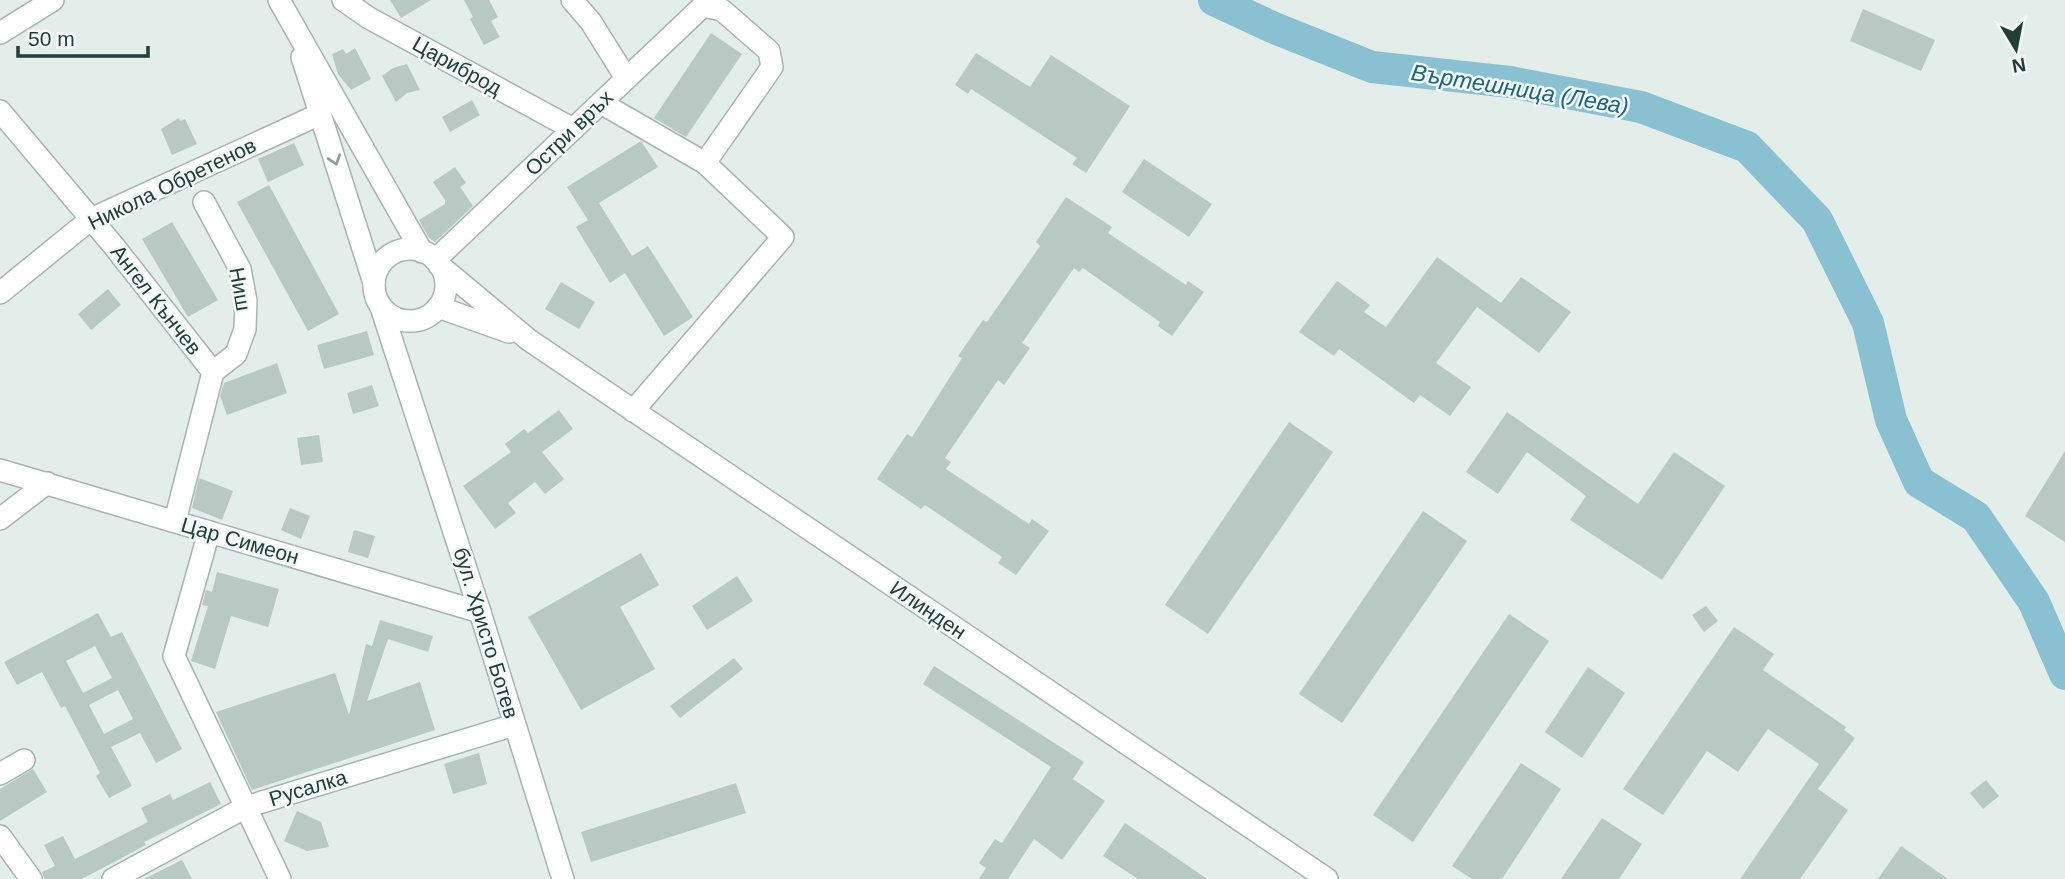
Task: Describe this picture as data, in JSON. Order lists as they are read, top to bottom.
{
  "streets": {
    "street": [
      "Цариброд",
      "Остри връх",
      "Никола Обретенов",
      "Ниш",
      "Ангел Кънчев",
      "Цар Симеон",
      "Илинден",
      "бул. Христо Ботев",
      "Русалка"
    ]
  },
  "crossings": [
    ["Цариброд", "Остри връх"],
    ["Остри връх", "Илинден"],
    ["Остри връх", "бул. Христо Ботев"],
    ["Никола Обретенов", "Ангел Кънчев"],
    ["Ниш", "Ангел Кънчев"],
    ["Ангел Кънчев", "Цар Симеон"],
    ["Цар Симеон", "бул. Христо Ботев"],
    ["Илинден", "бул. Христо Ботев"],
    ["бул. Христо Ботев", "Русалка"]
  ],
  "water": ["Въртешница (Лева)"],
  "scale_bar": "50 m",
  "north": "bottom"
}
